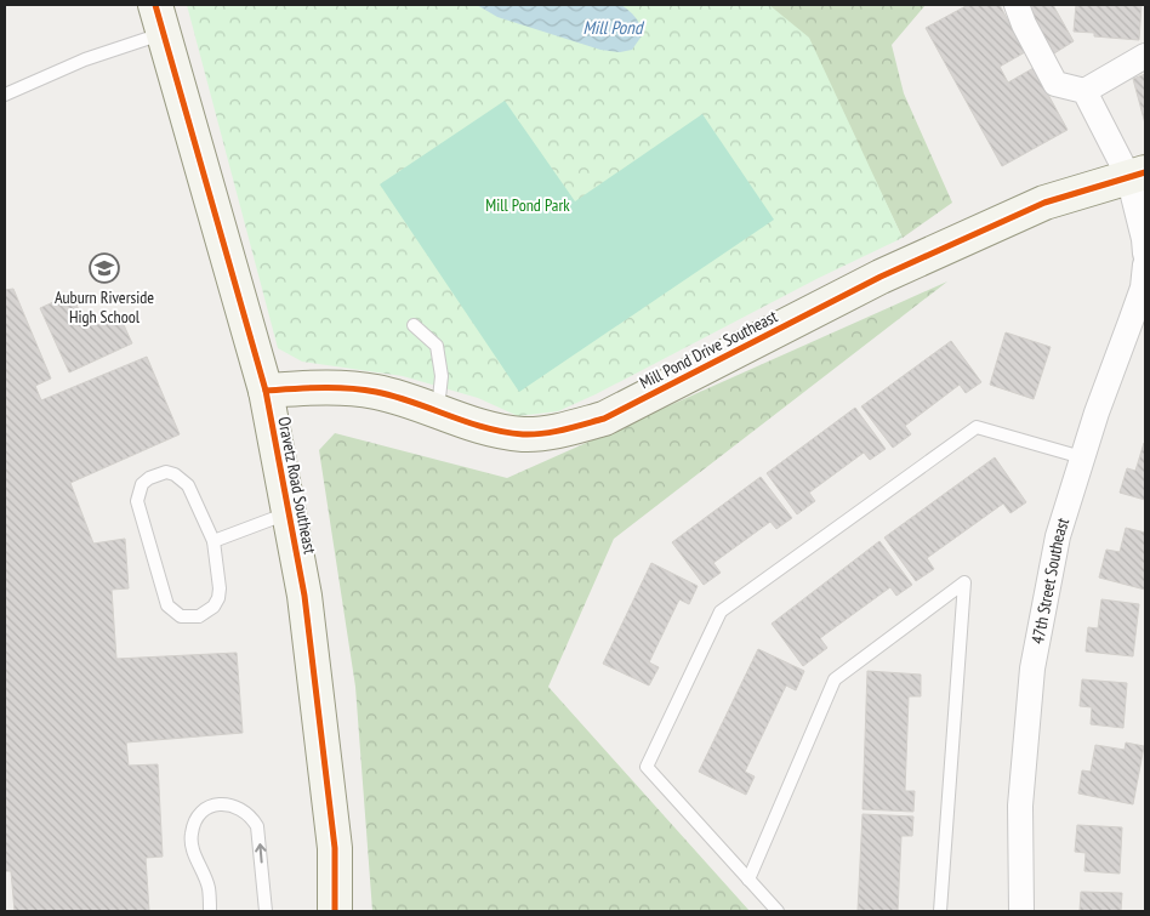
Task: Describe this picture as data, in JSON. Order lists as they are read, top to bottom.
{
  "streets": {
    "street": ["Mill Pond Drive Southeast", "Oravetz Road Southeast", "47th Street Southeast"]
  },
  "crossings": [
    ["Mill Pond Drive Southeast", "Oravetz Road Southeast"]
  ],
  "water": ["Mill Pond"],
  "parks": ["Mill Pond Park"],
  "places": {
    "school or university": ["Auburn Riverside High School"]
  }
}
